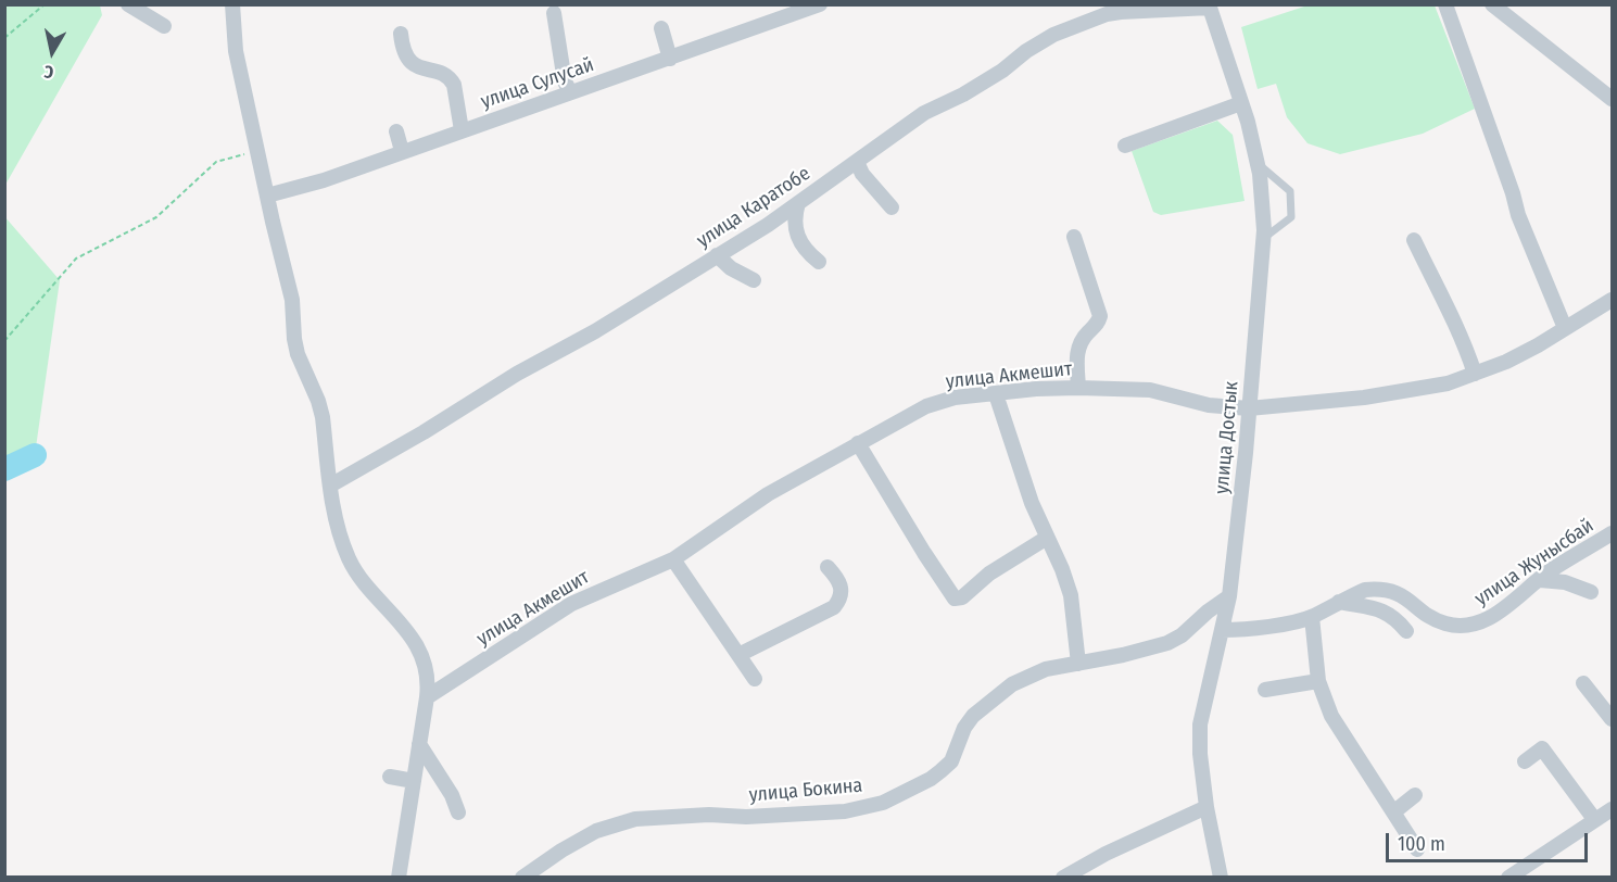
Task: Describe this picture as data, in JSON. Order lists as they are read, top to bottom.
{
  "streets": {
    "street": [
      "улица Сулусай",
      "улица Каратобе",
      "улица Акмешит",
      "улица Достык",
      "улица Жунысбай",
      "улица Бокина"
    ]
  },
  "crossings": [
    ["улица Каратобе", "улица Достык"],
    ["улица Акмешит", "улица Достык"],
    ["улица Достык", "улица Жунысбай"],
    ["улица Достык", "улица Бокина"]
  ],
  "scale_bar": "100 m",
  "north": "bottom"
}
